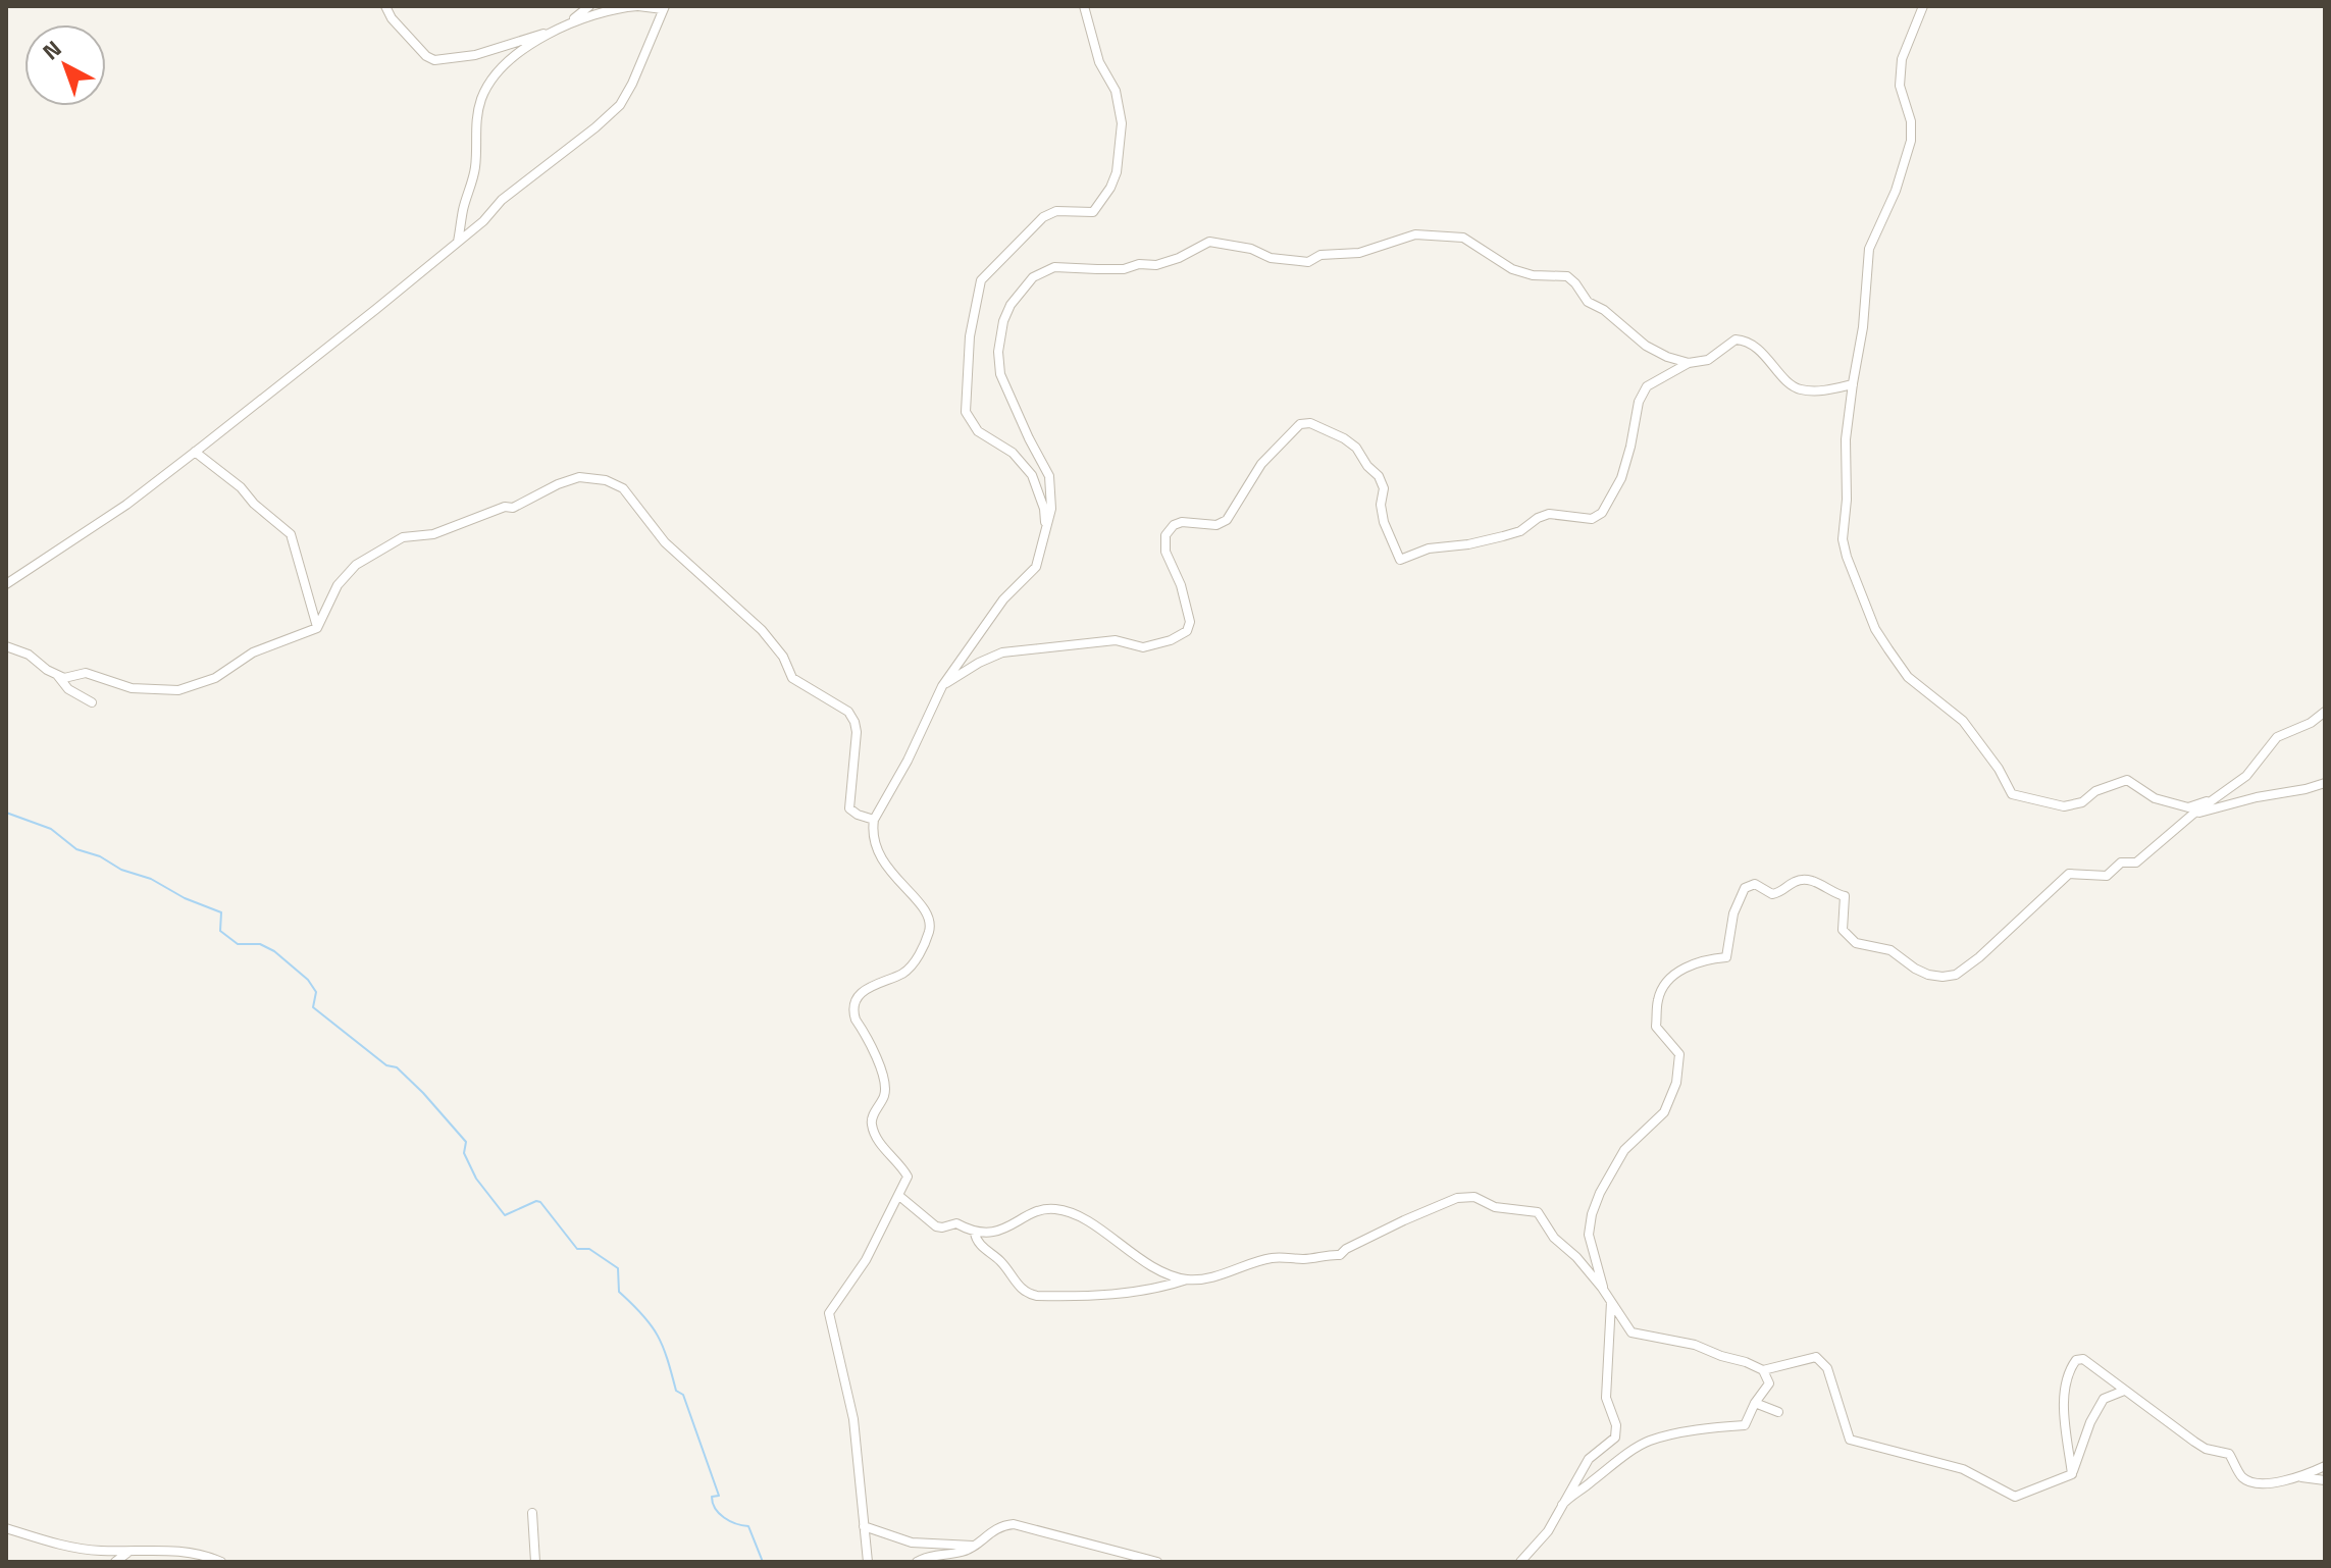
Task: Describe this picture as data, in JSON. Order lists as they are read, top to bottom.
{
  "north": "top left"
}
